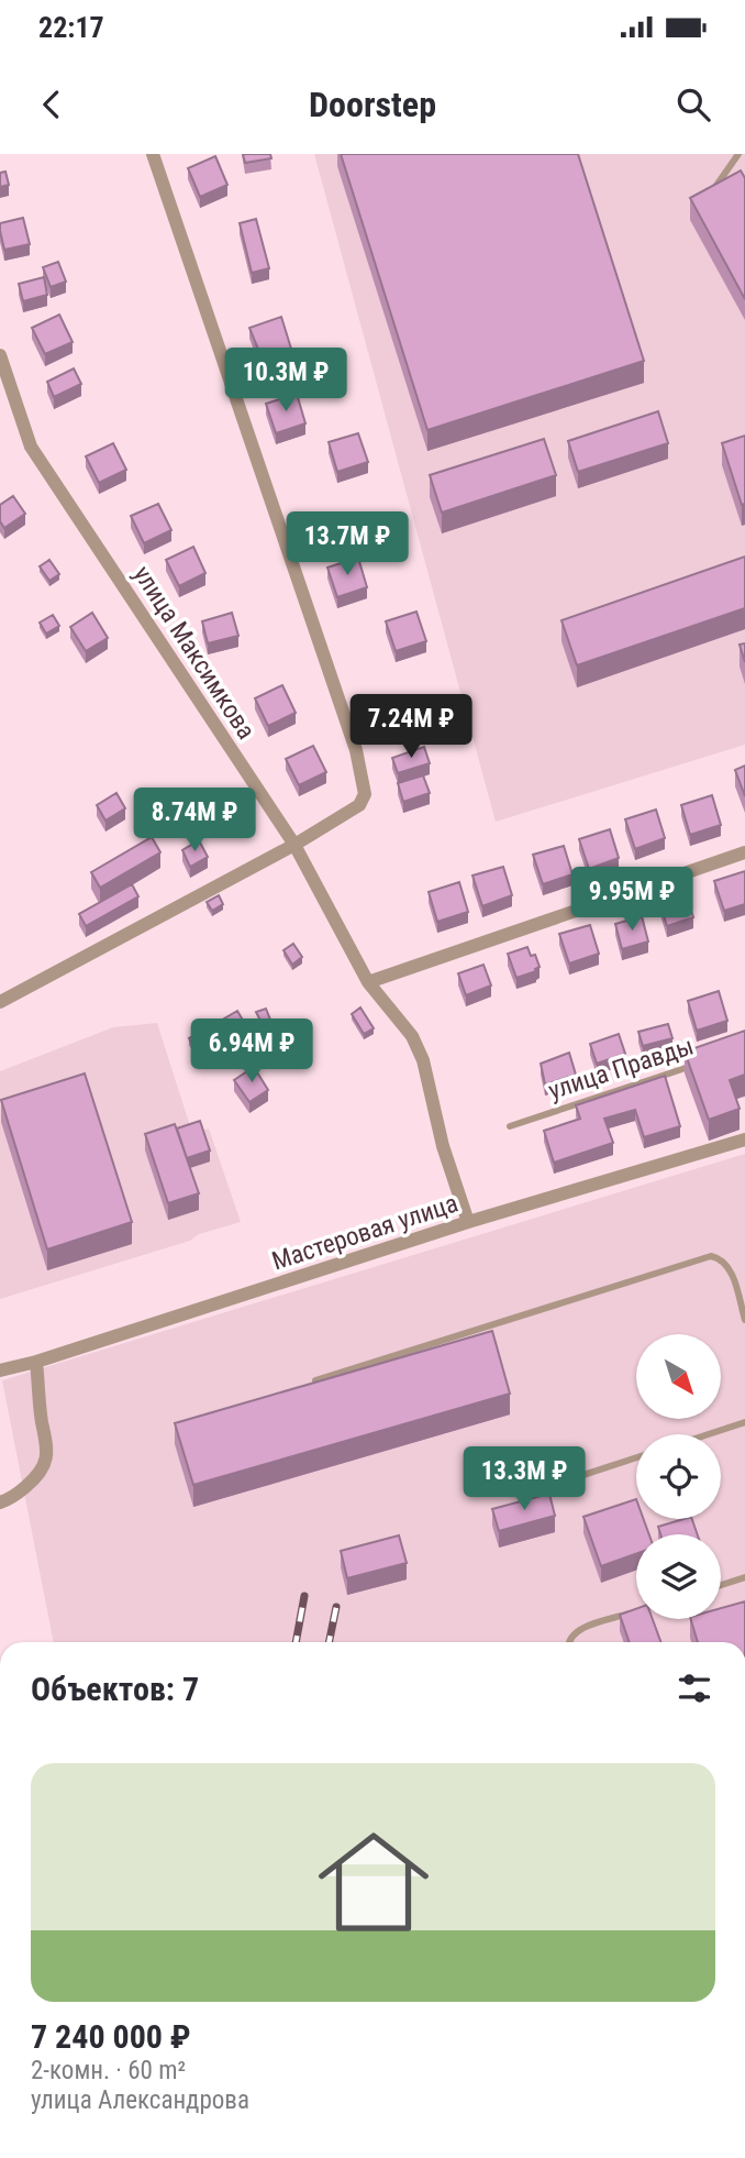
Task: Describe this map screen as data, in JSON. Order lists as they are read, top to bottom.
{
  "streets": {
    "street": ["улица Максимкова", "Мастеровая улица"],
    "lane": ["улица Правды"]
  },
  "crossings": [
    ["улица Максимкова", "Мастеровая улица"]
  ],
  "north": "bottom right",
  "page": {
    "status": "22:17",
    "header": "Doorstep",
    "price": [
      "10.3M ₽",
      "13.7M ₽",
      "7.24M ₽",
      "8.74M ₽",
      "9.95M ₽",
      "6.94M ₽",
      "13.3M ₽"
    ],
    "heading": "Объектов: 7",
    "list": [
      {
        "name": "7 240 000 ₽",
        "note": "2-комн. · 60 m² · улица Александрова"
      }
    ]
  }
}
